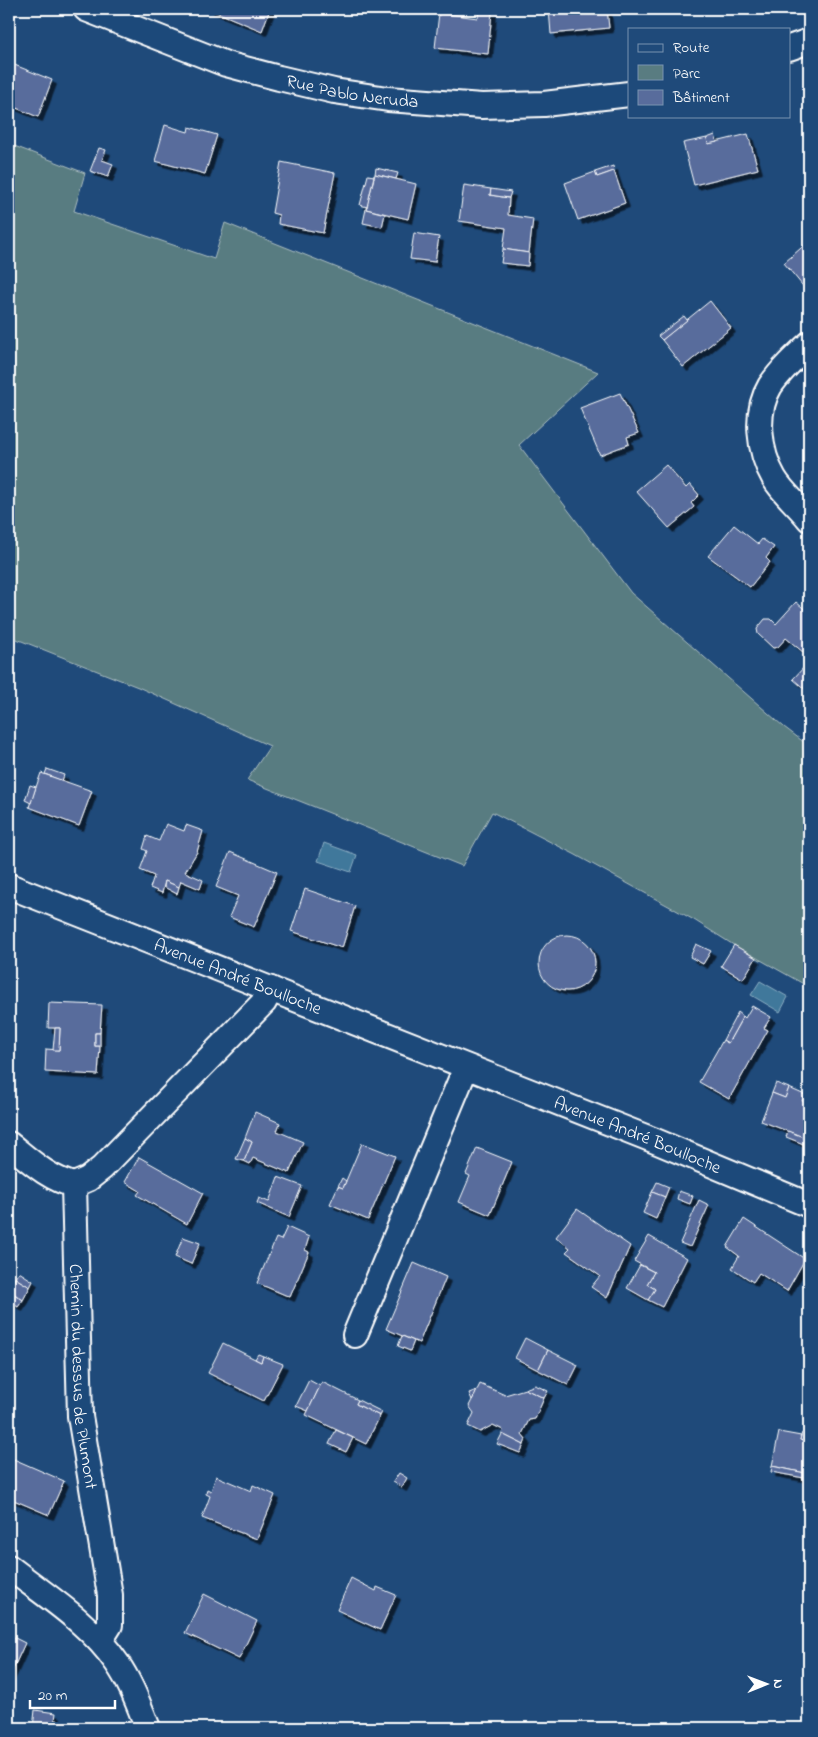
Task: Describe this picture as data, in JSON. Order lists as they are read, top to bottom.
{
  "streets": {
    "street": ["Rue Pablo Neruda", "Avenue André Boulloche", "Chemin du dessus de Plumont"]
  },
  "legend": ["Route", "Parc", "Bâtiment"],
  "scale_bar": "20 m",
  "north": "right"
}
